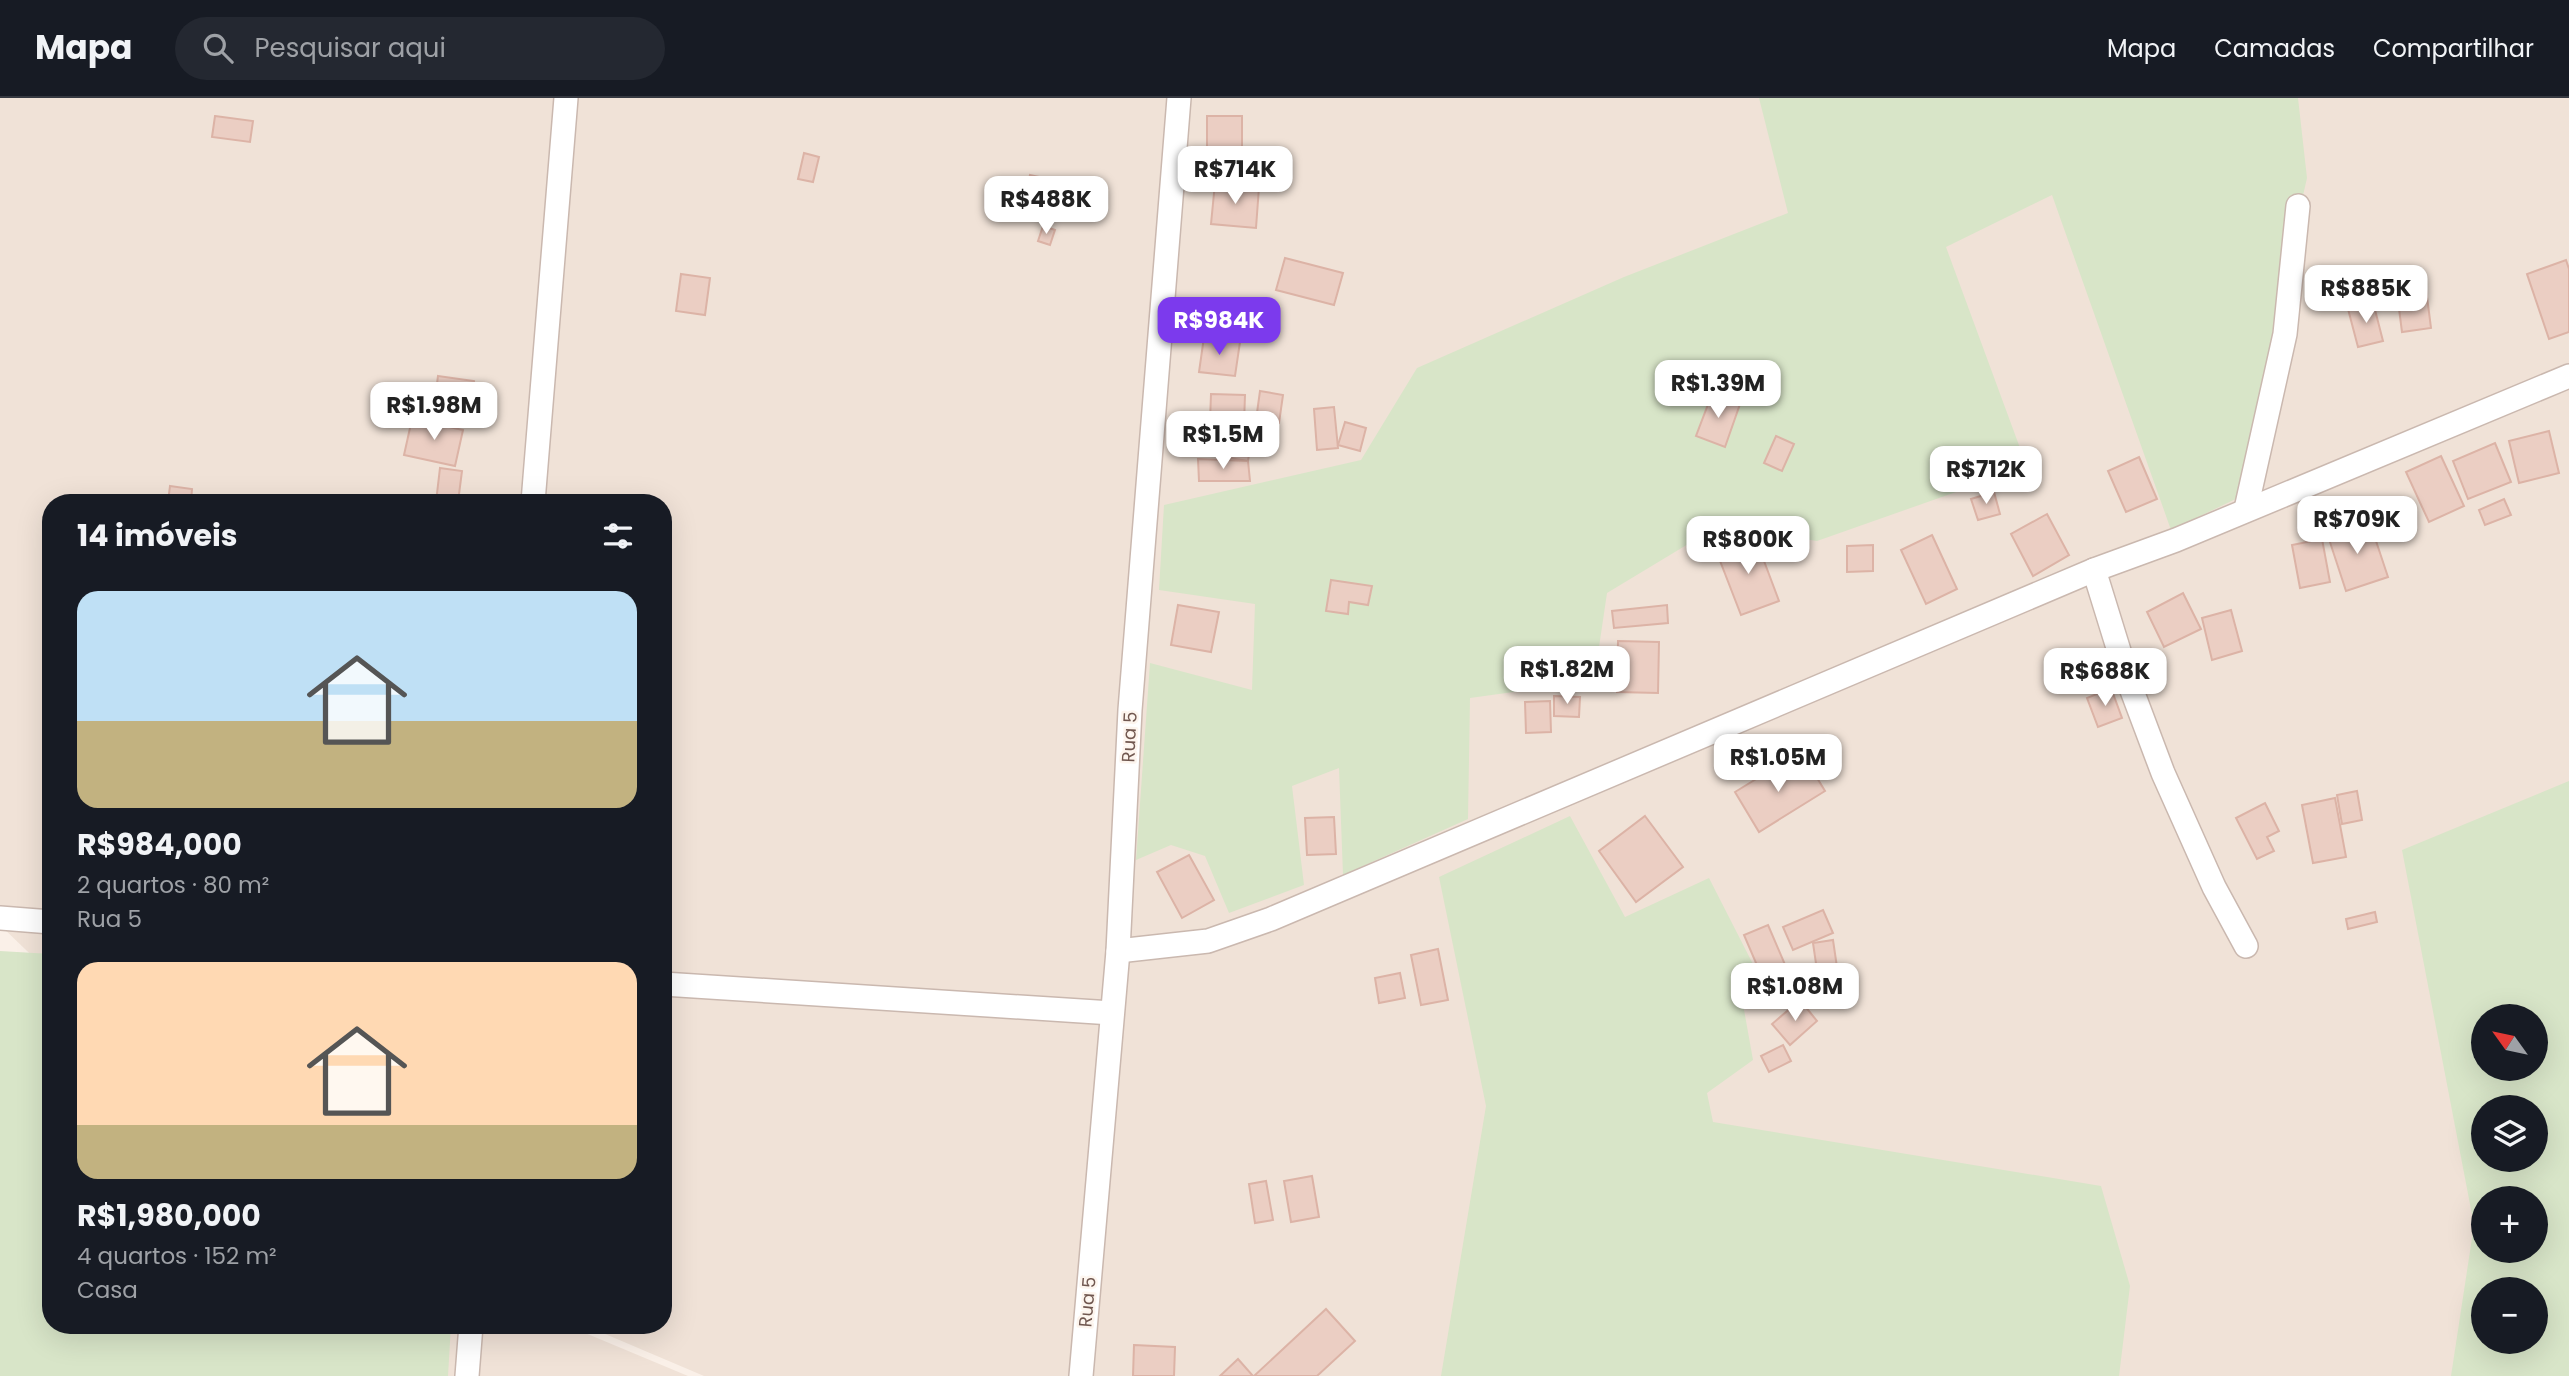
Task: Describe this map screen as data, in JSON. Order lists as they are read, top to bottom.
{
  "streets": {
    "street": ["Rua 5"]
  },
  "north": "top left",
  "page": {
    "header": "Mapa",
    "search": "Pesquisar aqui",
    "nav": ["Mapa", "Camadas", "Compartilhar"],
    "price": [
      "R$714K",
      "R$488K",
      "R$885K",
      "R$984K",
      "R$1.39M",
      "R$1.98M",
      "R$1.5M",
      "R$712K",
      "R$709K",
      "R$800K",
      "R$1.82M",
      "R$688K",
      "R$1.05M",
      "R$1.08M"
    ],
    "heading": "14 imóveis",
    "list": [
      {
        "name": "R$984,000",
        "note": "2 quartos · 80 m² · Rua 5"
      },
      {
        "name": "R$1,980,000",
        "note": "4 quartos · 152 m² · Casa"
      }
    ],
    "map_buttons": ["+", "−"]
  }
}
